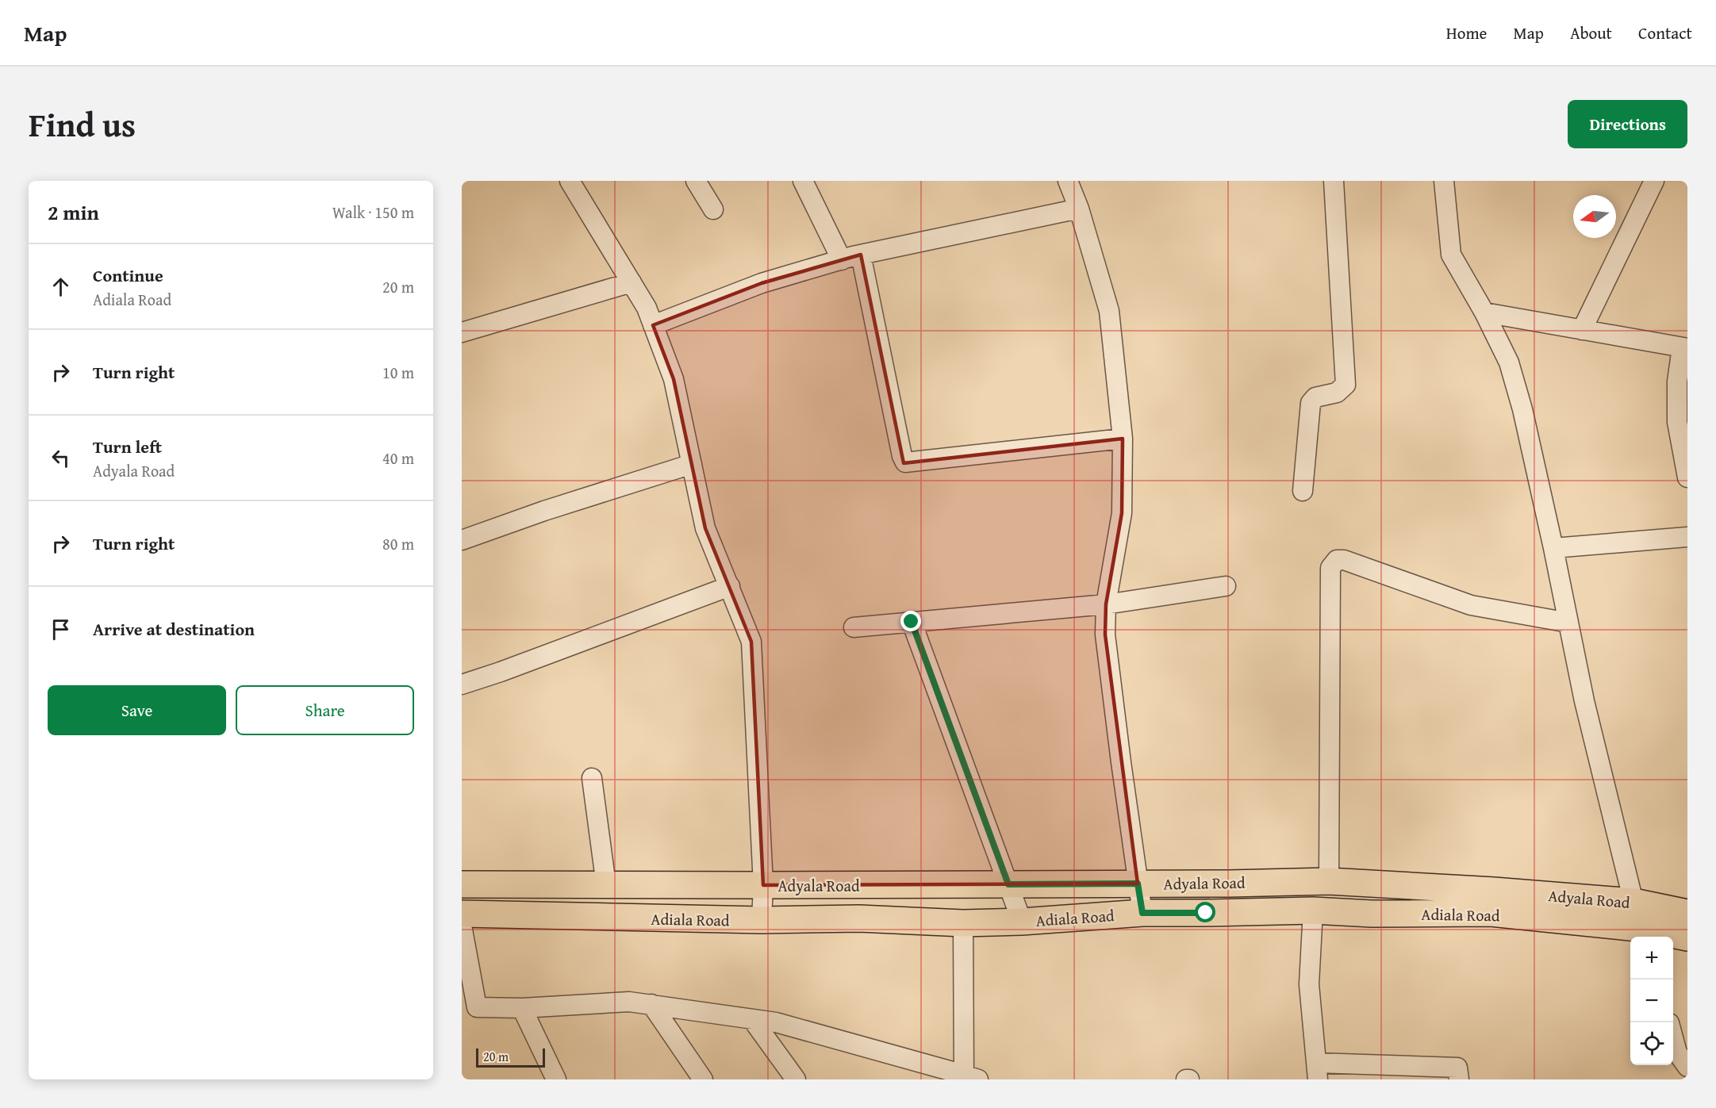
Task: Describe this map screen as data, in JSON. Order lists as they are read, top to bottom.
{
  "streets": {
    "main road": ["Adyala Road", "Adiala Road"]
  },
  "scale_bar": "20 m",
  "north": "left",
  "page": {
    "header": "Map",
    "nav": [
      "Home",
      "Map",
      "About",
      "Contact"
    ],
    "title": "Find us",
    "buttons": [
      "Directions",
      ["Save", "Share"]
    ],
    "heading": ["2 min", "Walk · 150 m"],
    "list": [
      ["Continue", "Adiala Road", "20 m"],
      ["Turn right", "10 m"],
      ["Turn left", "Adyala Road", "40 m"],
      ["Turn right", "80 m"],
      "Arrive at destination"
    ],
    "map_buttons": ["+", "−"],
    "scale": "20 m"
  }
}
